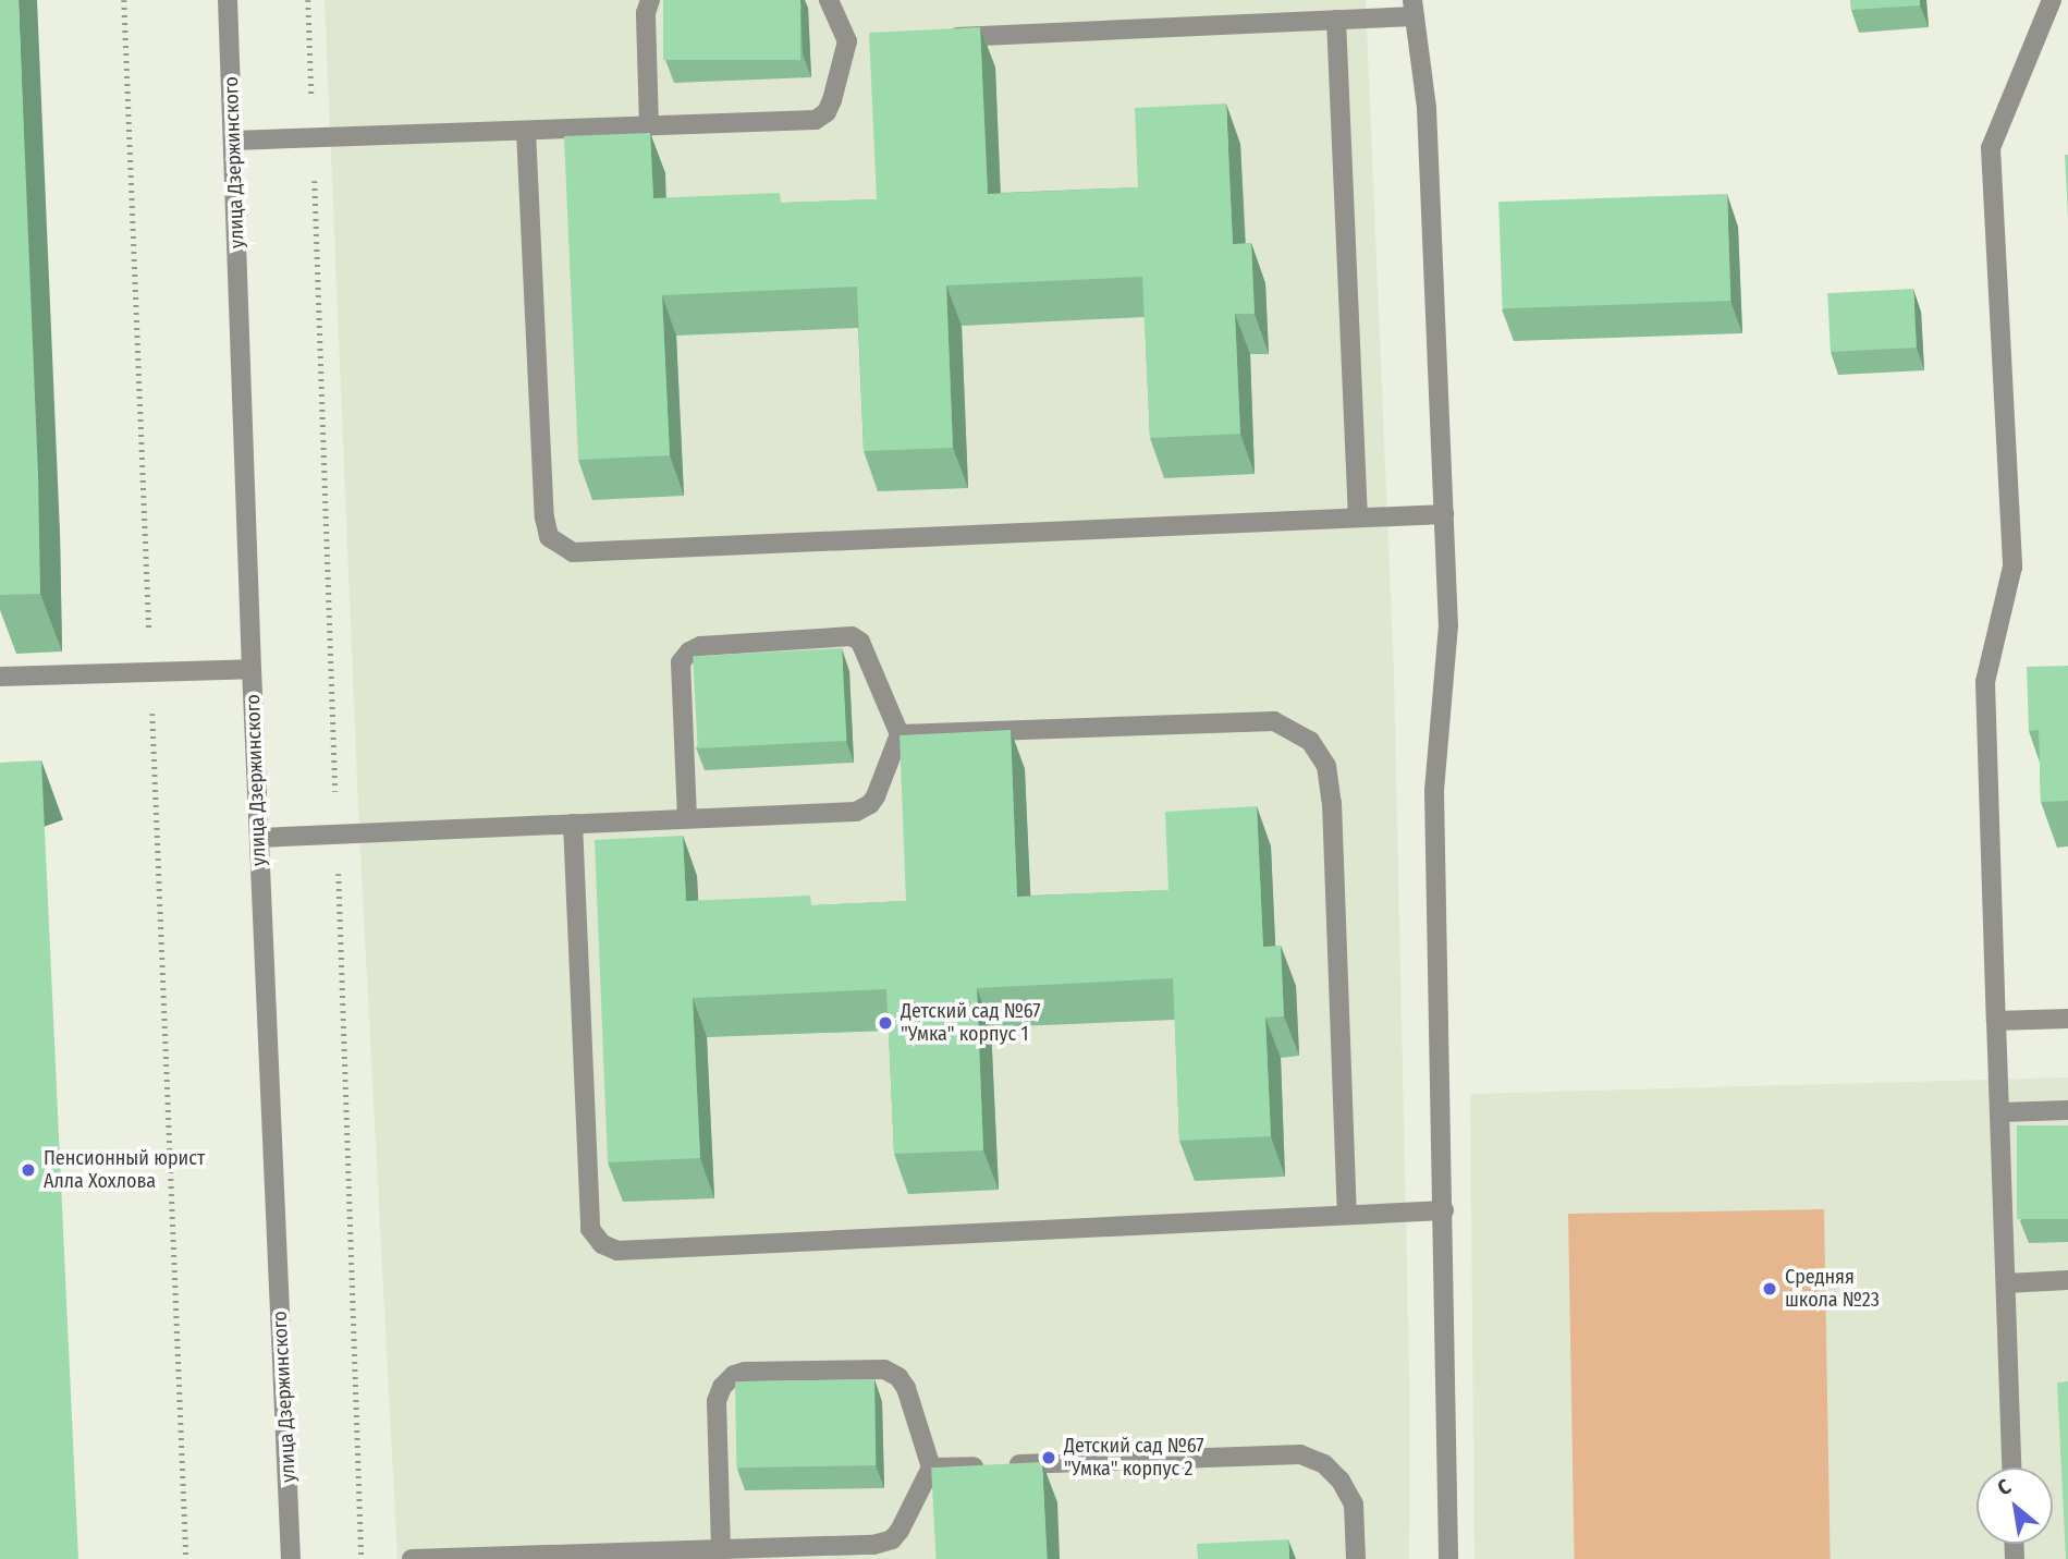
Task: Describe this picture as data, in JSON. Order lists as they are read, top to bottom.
{
  "streets": {
    "street": ["улица Дзержинского"]
  },
  "places": [
    "Детский сад №67 \"Умка\" корпус 1",
    "Пенсионный юрист Алла Хохлова",
    "Средняя школа №23",
    "Детский сад №67 \"Умка\" корпус 2"
  ],
  "north": "top left"
}
